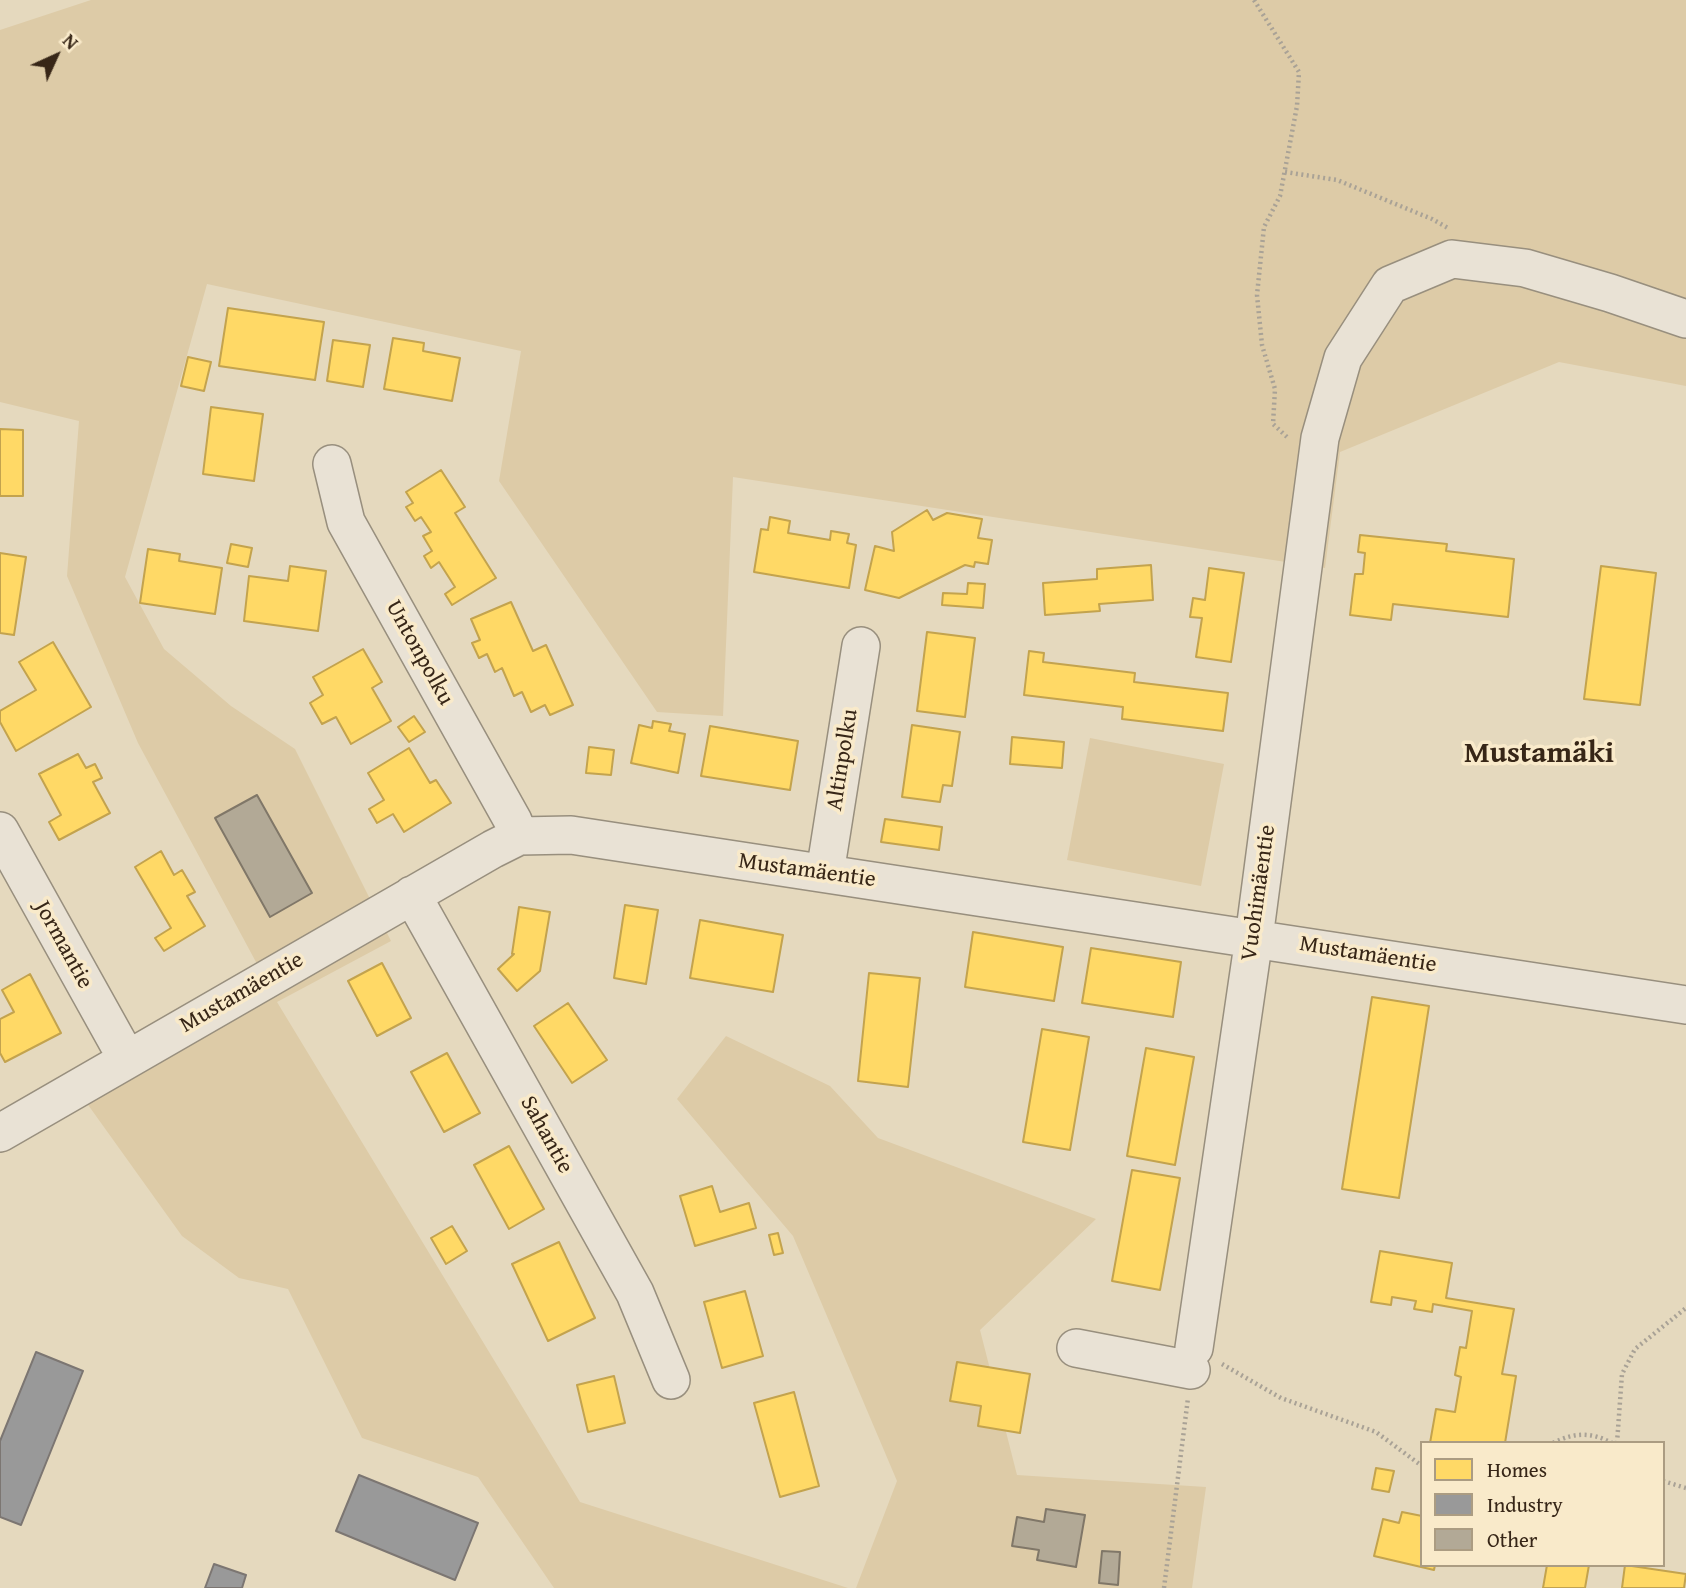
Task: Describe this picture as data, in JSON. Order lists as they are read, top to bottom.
{
  "streets": {
    "street": [
      "Untonpolku",
      "Altinpolku",
      "Mustamäentie",
      "Vuohimäentie",
      "Jormantie",
      "Sahantie"
    ]
  },
  "crossings": [
    ["Untonpolku", "Mustamäentie"],
    ["Altinpolku", "Mustamäentie"],
    ["Mustamäentie", "Vuohimäentie"],
    ["Mustamäentie", "Jormantie"],
    ["Mustamäentie", "Sahantie"]
  ],
  "districts": ["Mustamäki"],
  "legend": ["Homes", "Industry", "Other"],
  "north": "top right"
}
